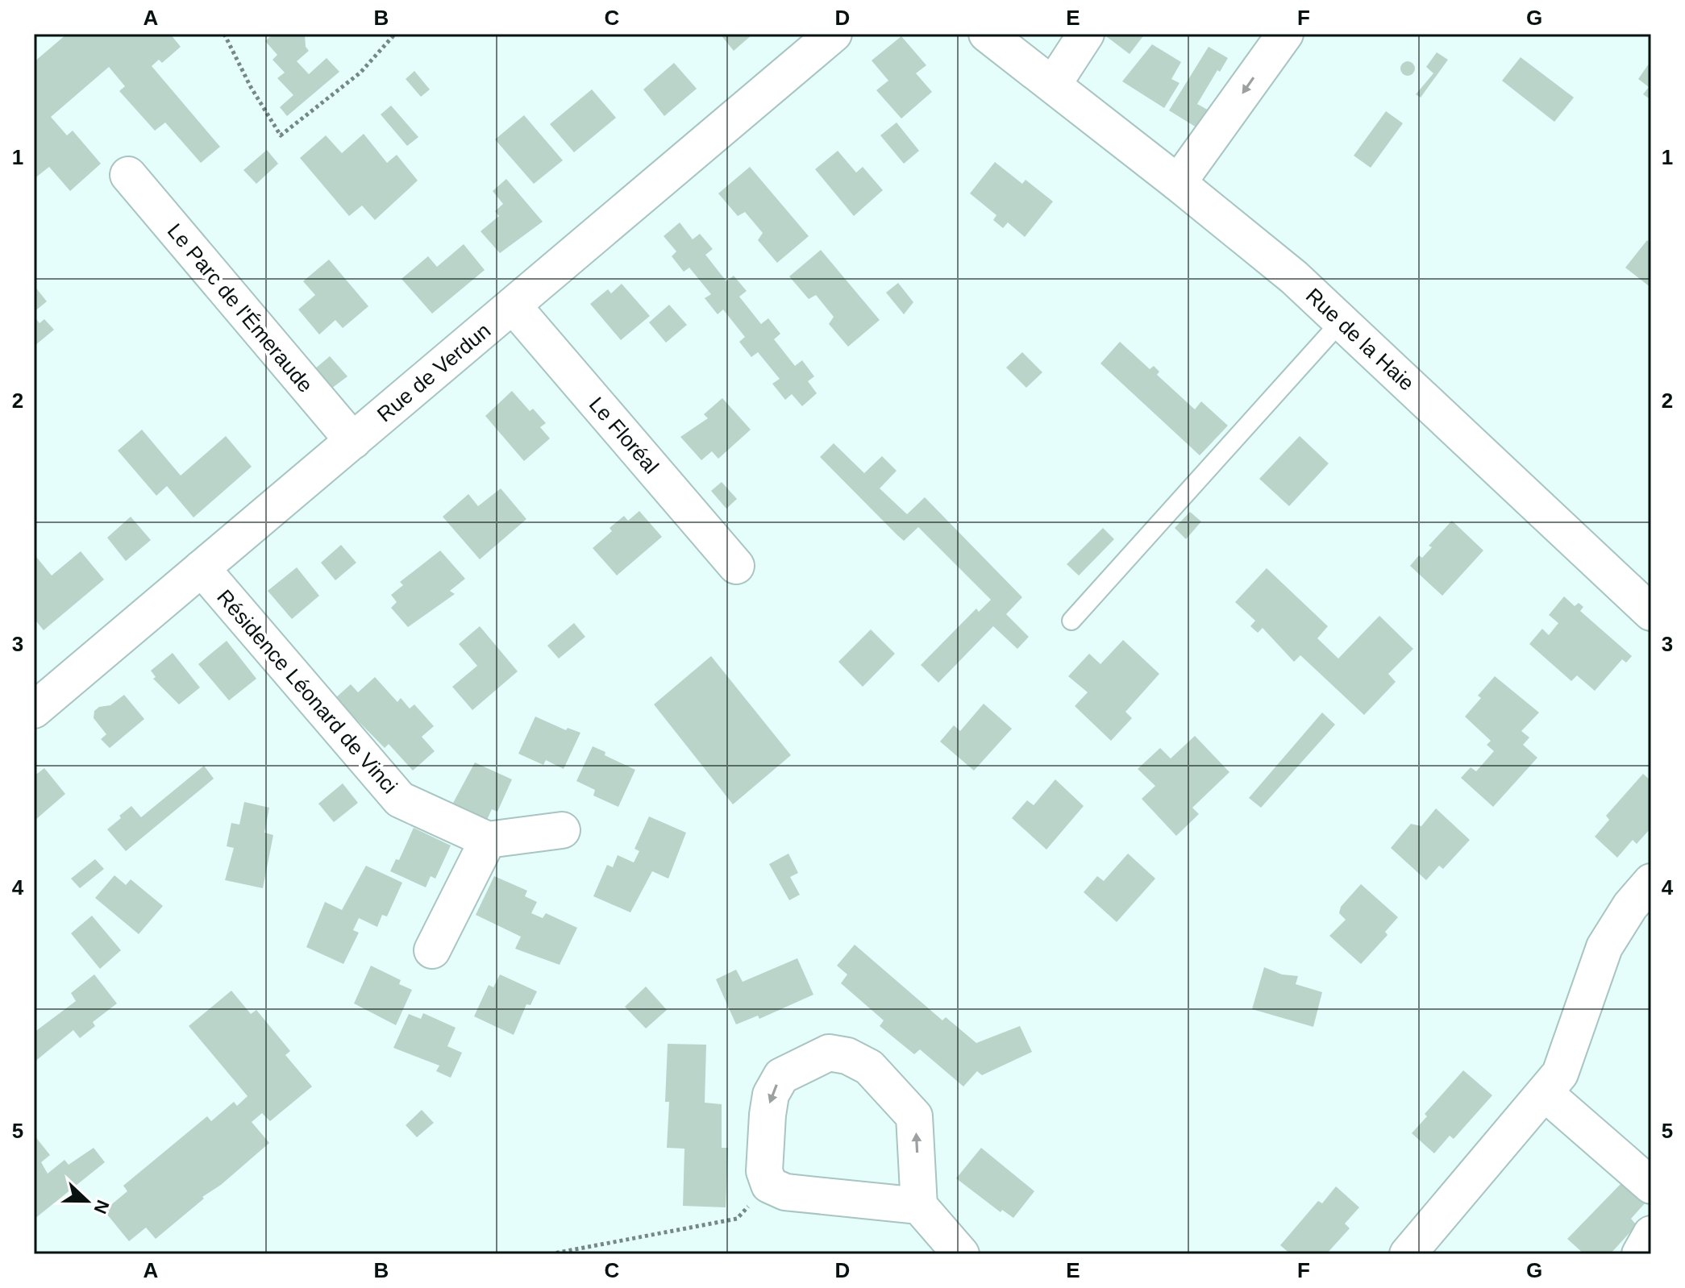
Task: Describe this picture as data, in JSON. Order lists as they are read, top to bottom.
{
  "streets": {
    "street": [
      "Le Parc de l'Émeraude",
      "Rue de la Haie",
      "Rue de Verdun",
      "Le Floréal",
      "Résidence Léonard de Vinci"
    ]
  },
  "crossings": [
    ["Le Parc de l'Émeraude", "Rue de Verdun"],
    ["Rue de Verdun", "Le Floréal"],
    ["Rue de Verdun", "Résidence Léonard de Vinci"]
  ],
  "north": "right",
  "grid": {
    "columns": [
      "A",
      "B",
      "C",
      "D",
      "E",
      "F",
      "G"
    ],
    "rows": [
      "1",
      "2",
      "3",
      "4",
      "5"
    ]
  }
}
